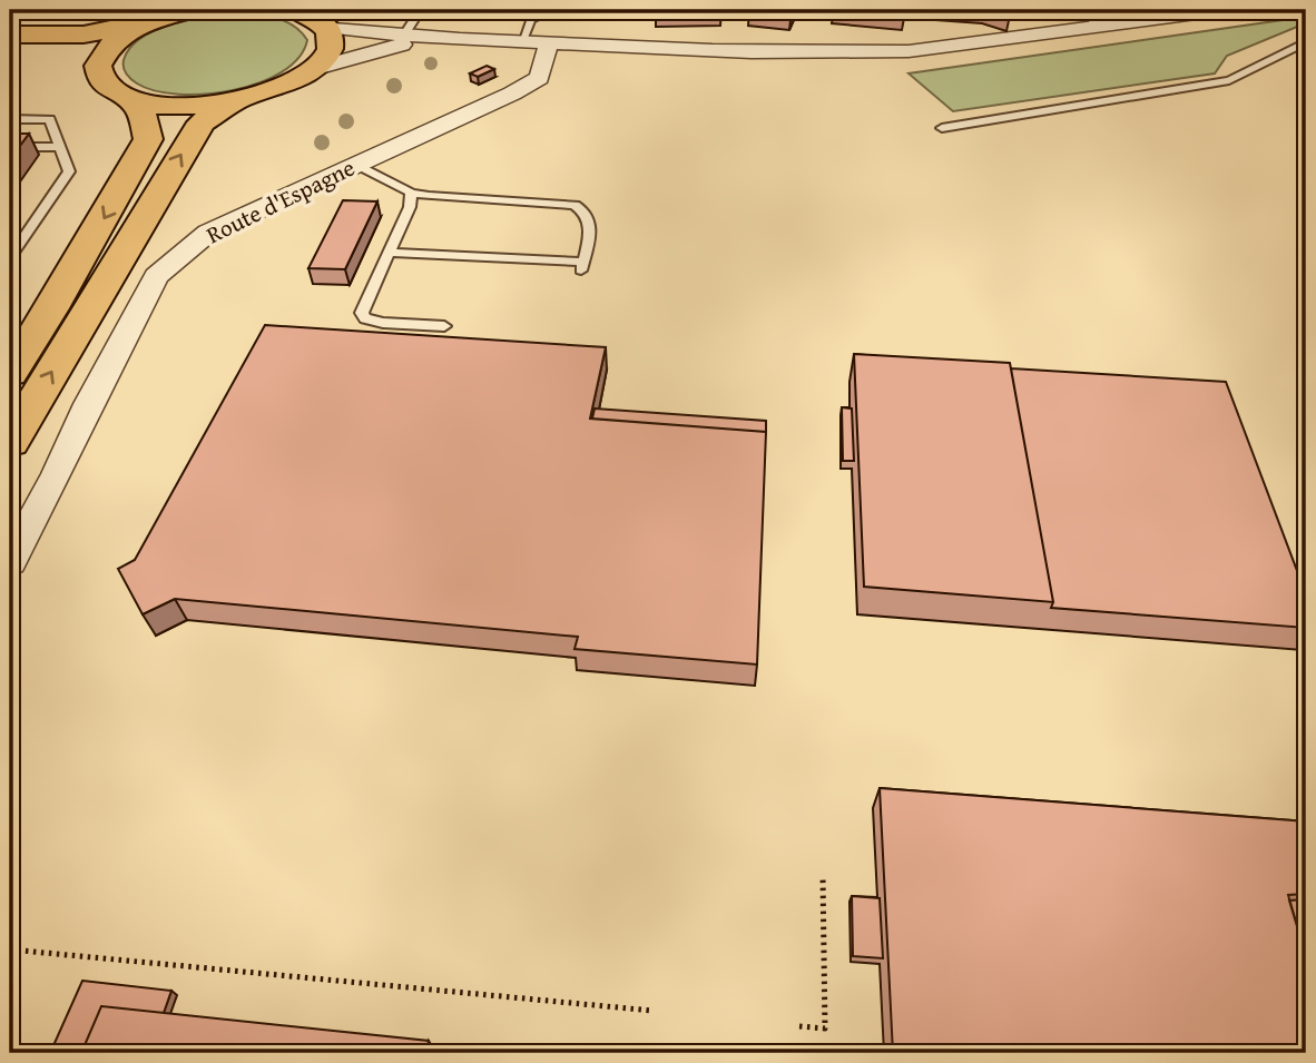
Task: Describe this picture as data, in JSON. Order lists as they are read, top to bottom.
{
  "streets": {
    "street": ["Route d'Espagne"]
  }
}
